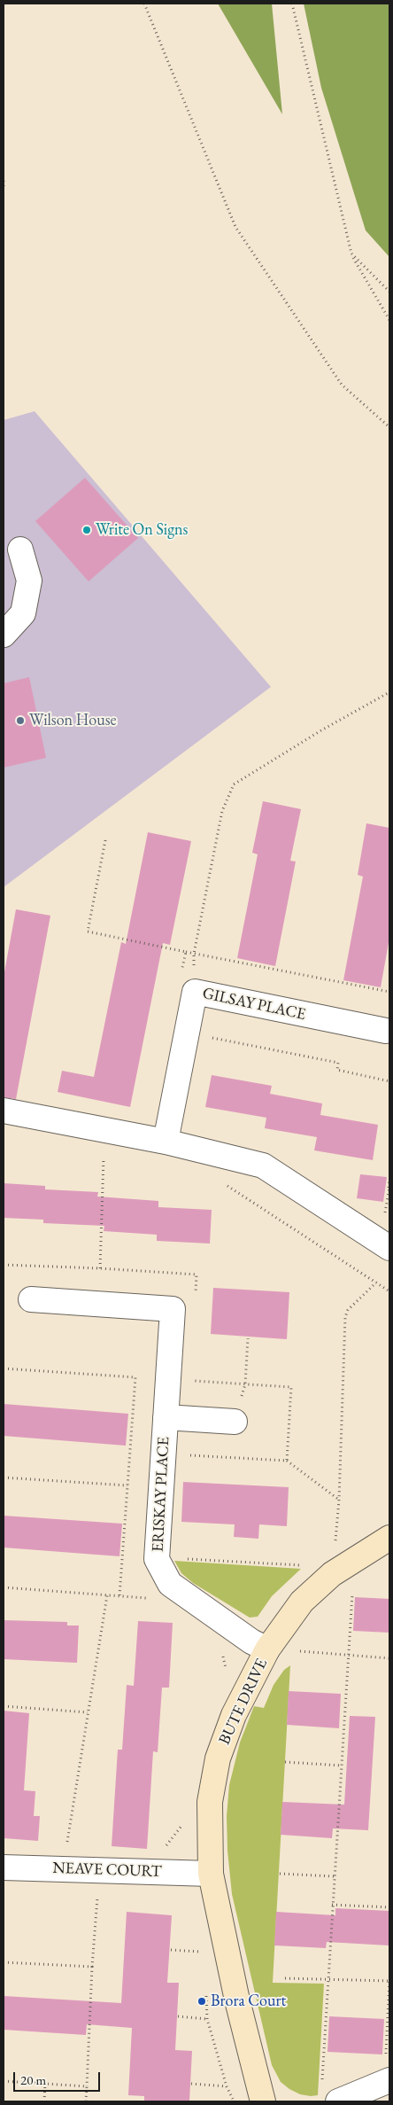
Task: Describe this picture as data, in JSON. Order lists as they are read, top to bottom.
{
  "streets": {
    "street": [
      "GILSAY PLACE",
      "ERISKAY PLACE",
      "BUTE DRIVE",
      "NEAVE COURT"
    ]
  },
  "crossings": [
    ["ERISKAY PLACE", "BUTE DRIVE"],
    ["BUTE DRIVE", "NEAVE COURT"]
  ],
  "places": ["Write On Signs", "Wilson House", "Brora Court"],
  "scale_bar": "20 m"
}
